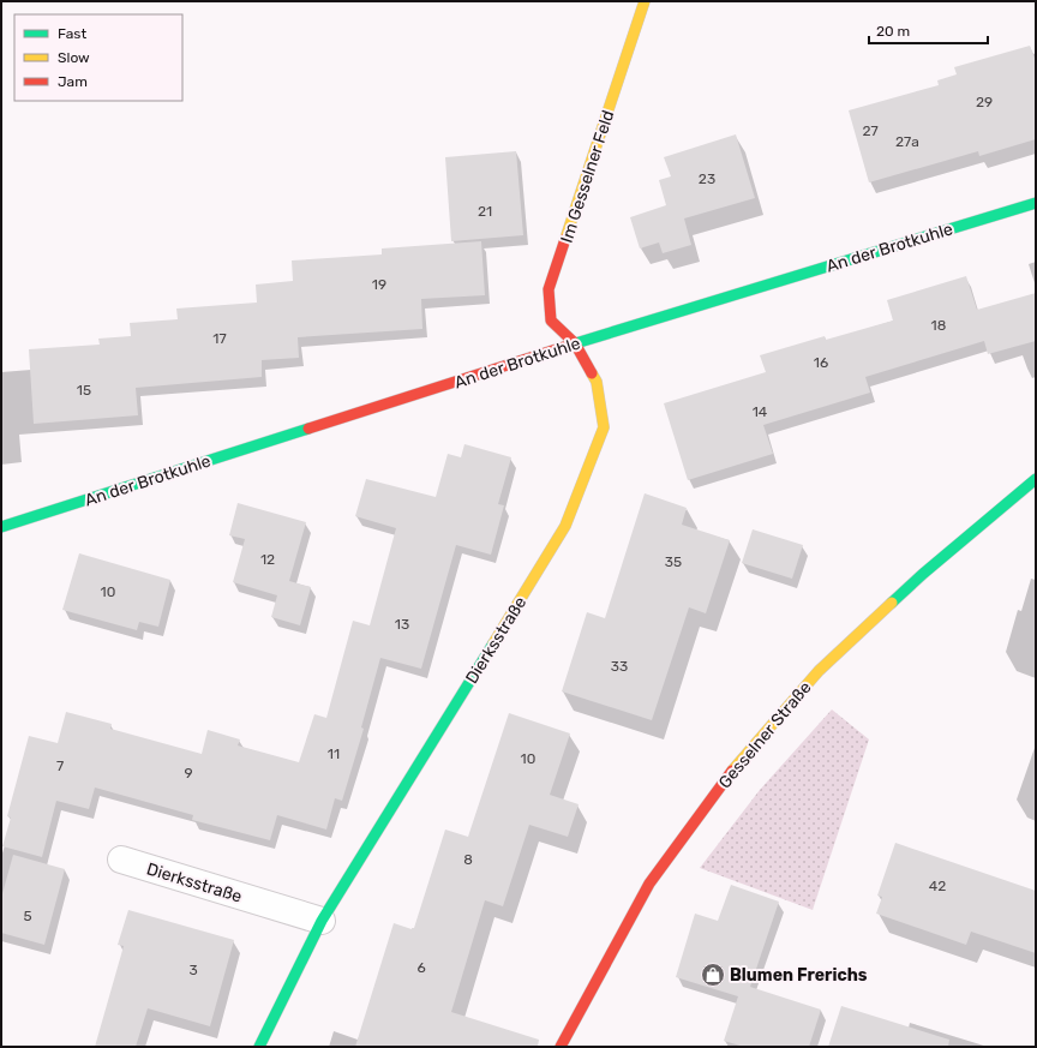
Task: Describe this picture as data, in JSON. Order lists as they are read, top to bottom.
{
  "streets": {
    "street": [
      "Im Gesselner Feld",
      "An der Brotkuhle",
      "Dierksstraße",
      "Gesselner Straße"
    ]
  },
  "crossings": [
    ["Im Gesselner Feld", "An der Brotkuhle"],
    ["Im Gesselner Feld", "Dierksstraße"],
    ["An der Brotkuhle", "Dierksstraße"]
  ],
  "places": {
    "shop": ["Blumen Frerichs"]
  },
  "house_numbers": [
    "29",
    "27",
    "27a",
    "23",
    "21",
    "19",
    "18",
    "17",
    "16",
    "15",
    "14",
    "12",
    "35",
    "10",
    "13",
    "33",
    "11",
    "10",
    "7",
    "9",
    "8",
    "42",
    "5",
    "6",
    "3"
  ],
  "legend": ["Fast", "Slow", "Jam"],
  "scale_bar": "20 m"
}
